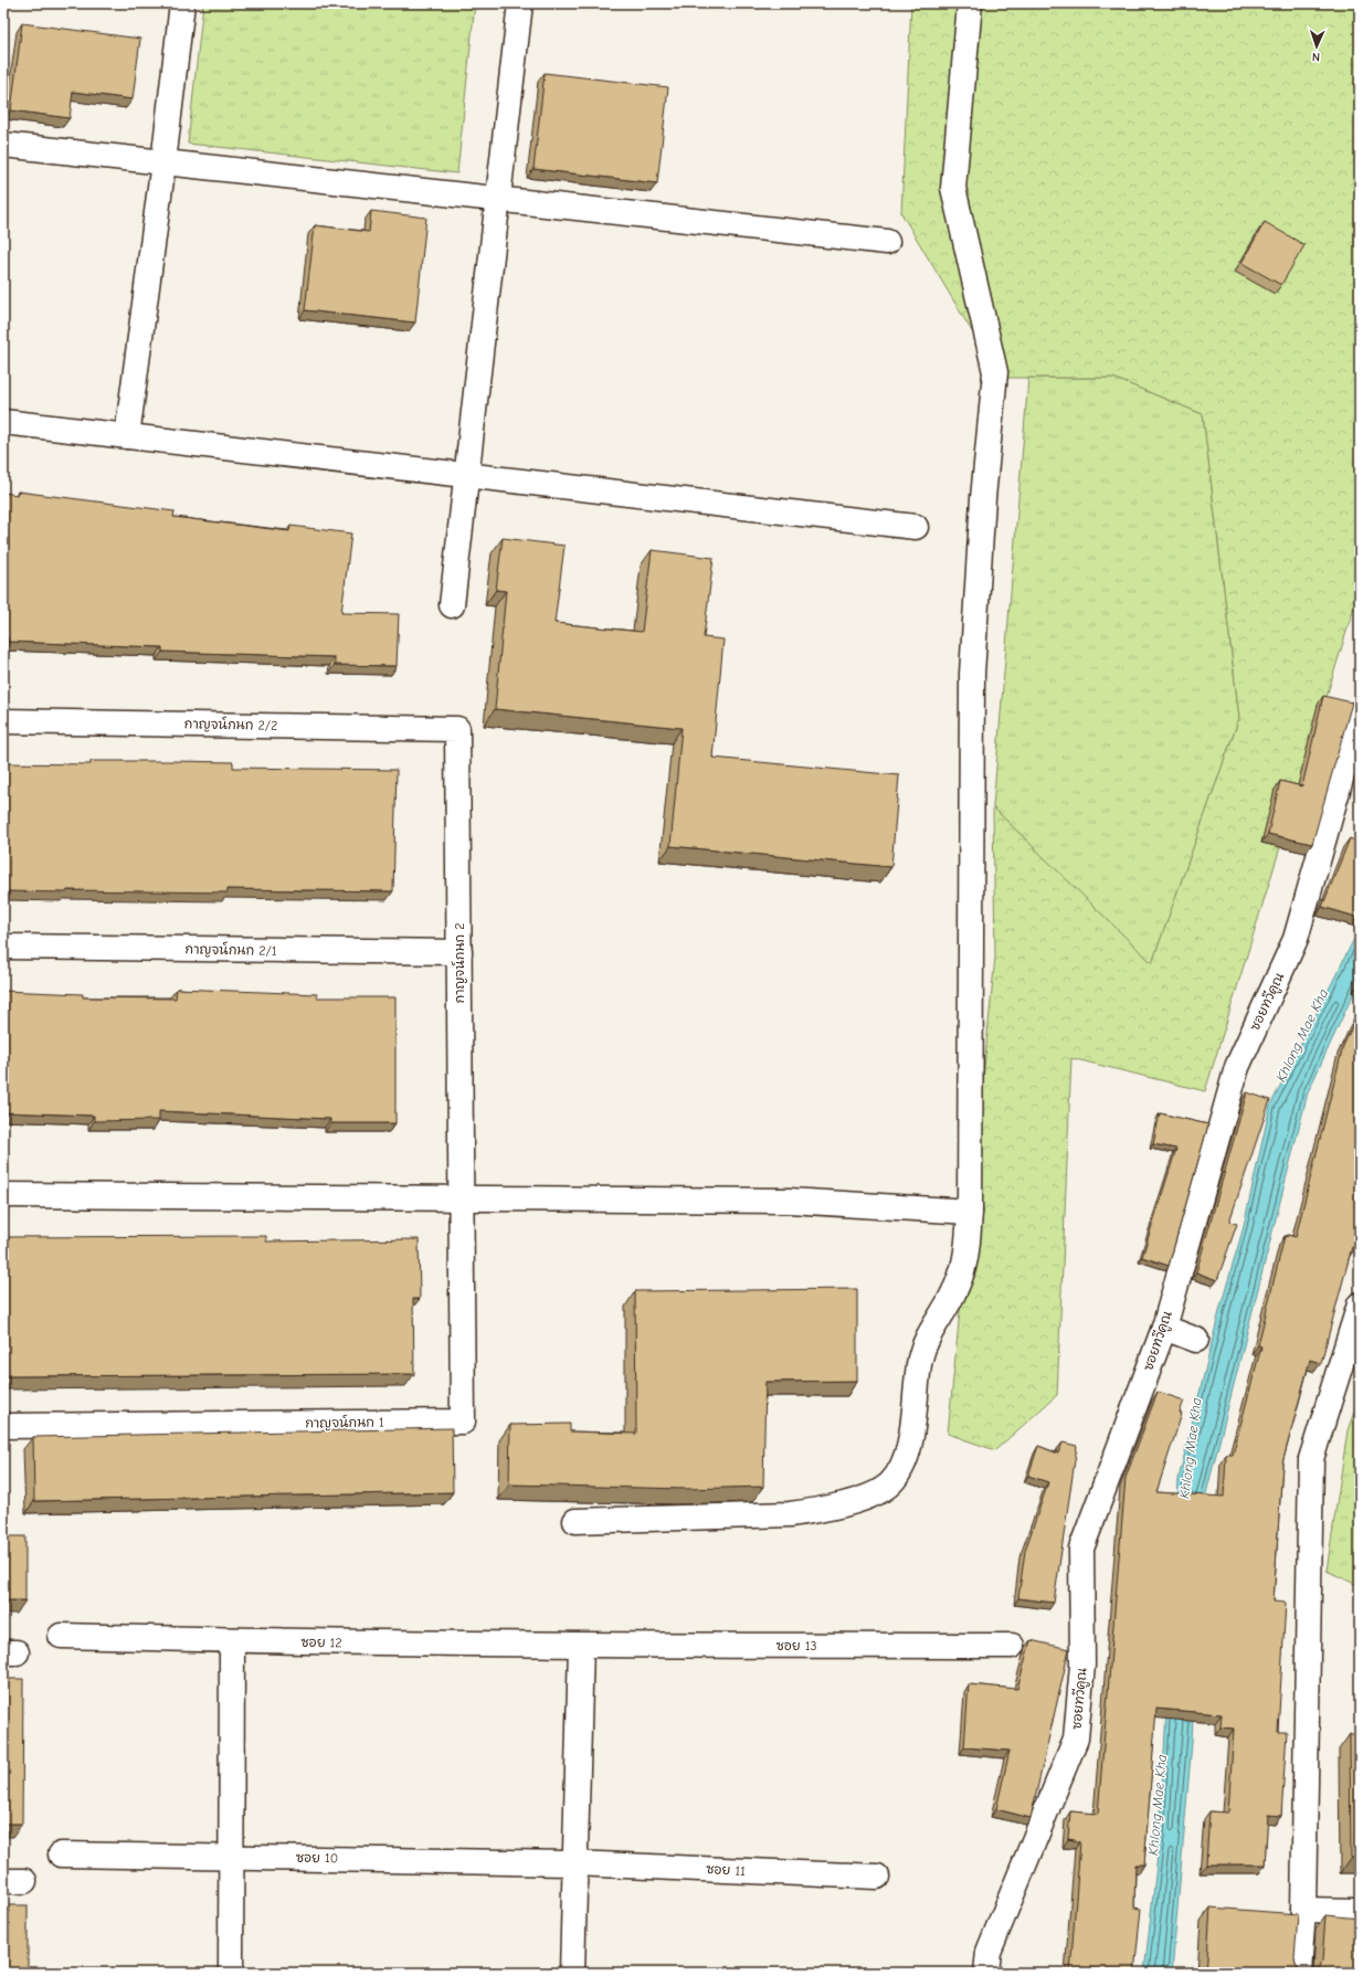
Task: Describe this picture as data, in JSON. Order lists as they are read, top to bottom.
{
  "streets": {
    "street": [
      "กาญจน์กนก 2/2",
      "กาญจน์กนก 2/1",
      "กาญจน์กนก 2",
      "ซอยทวีคูณ",
      "กาญจน์กนก 1",
      "ซอย 12",
      "ซอย 13",
      "ซอย 10",
      "ซอย 11"
    ]
  },
  "crossings": [
    ["กาญจน์กนก 2/2", "กาญจน์กนก 2"],
    ["กาญจน์กนก 2/1", "กาญจน์กนก 2"],
    ["กาญจน์กนก 2", "กาญจน์กนก 1"],
    ["ซอย 12", "ซอย 13"],
    ["ซอย 10", "ซอย 11"]
  ],
  "water": ["Khlong Mae Kha"],
  "north": "bottom"
}
